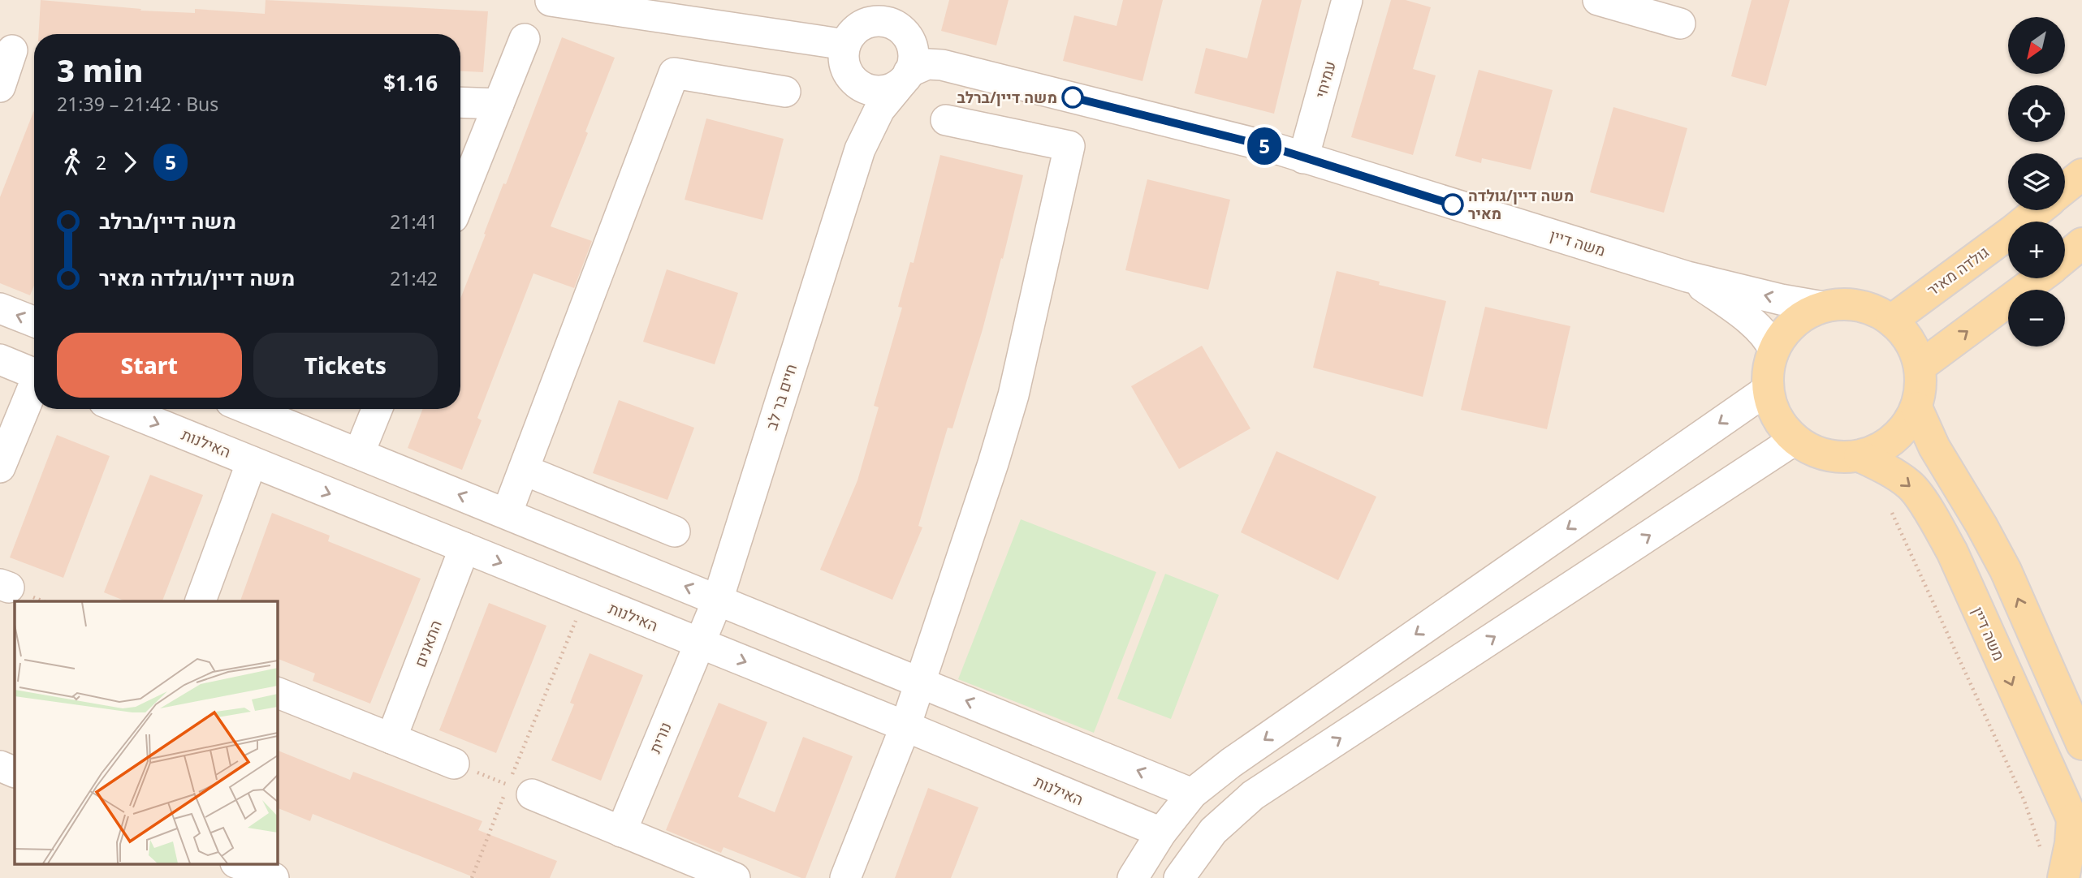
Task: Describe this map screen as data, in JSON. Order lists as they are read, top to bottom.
{
  "streets": {
    "main road": ["משה דיין", "גולדה מאיר"],
    "street": [
      "עמיחי",
      "חיים בר לב",
      "האילנות",
      "התאנים",
      "נורית"
    ]
  },
  "crossings": [
    ["עמיחי", "משה דיין"],
    ["משה דיין", "גולדה מאיר"],
    ["משה דיין", "חיים בר לב"],
    ["חיים בר לב", "האילנות"],
    ["חיים בר לב", "נורית"],
    ["האילנות", "התאנים"],
    ["האילנות", "נורית"]
  ],
  "places": ["משה דיין/ברלב", "משה דיין/גולדה מאיר"],
  "lines": ["bus line 5"],
  "north": "bottom left",
  "page": {
    "on_map": "5",
    "map_buttons": ["+", "−"],
    "heading": ["3 min", "21:39 – 21:42 · Bus", "$1.16"],
    "legs": ["2", "5"],
    "list": [
      {
        "name": "משה דיין/ברלב",
        "value": "21:41"
      },
      {
        "name": "משה דיין/גולדה מאיר",
        "value": "21:42"
      }
    ],
    "buttons": ["Start", "Tickets"]
  }
}
